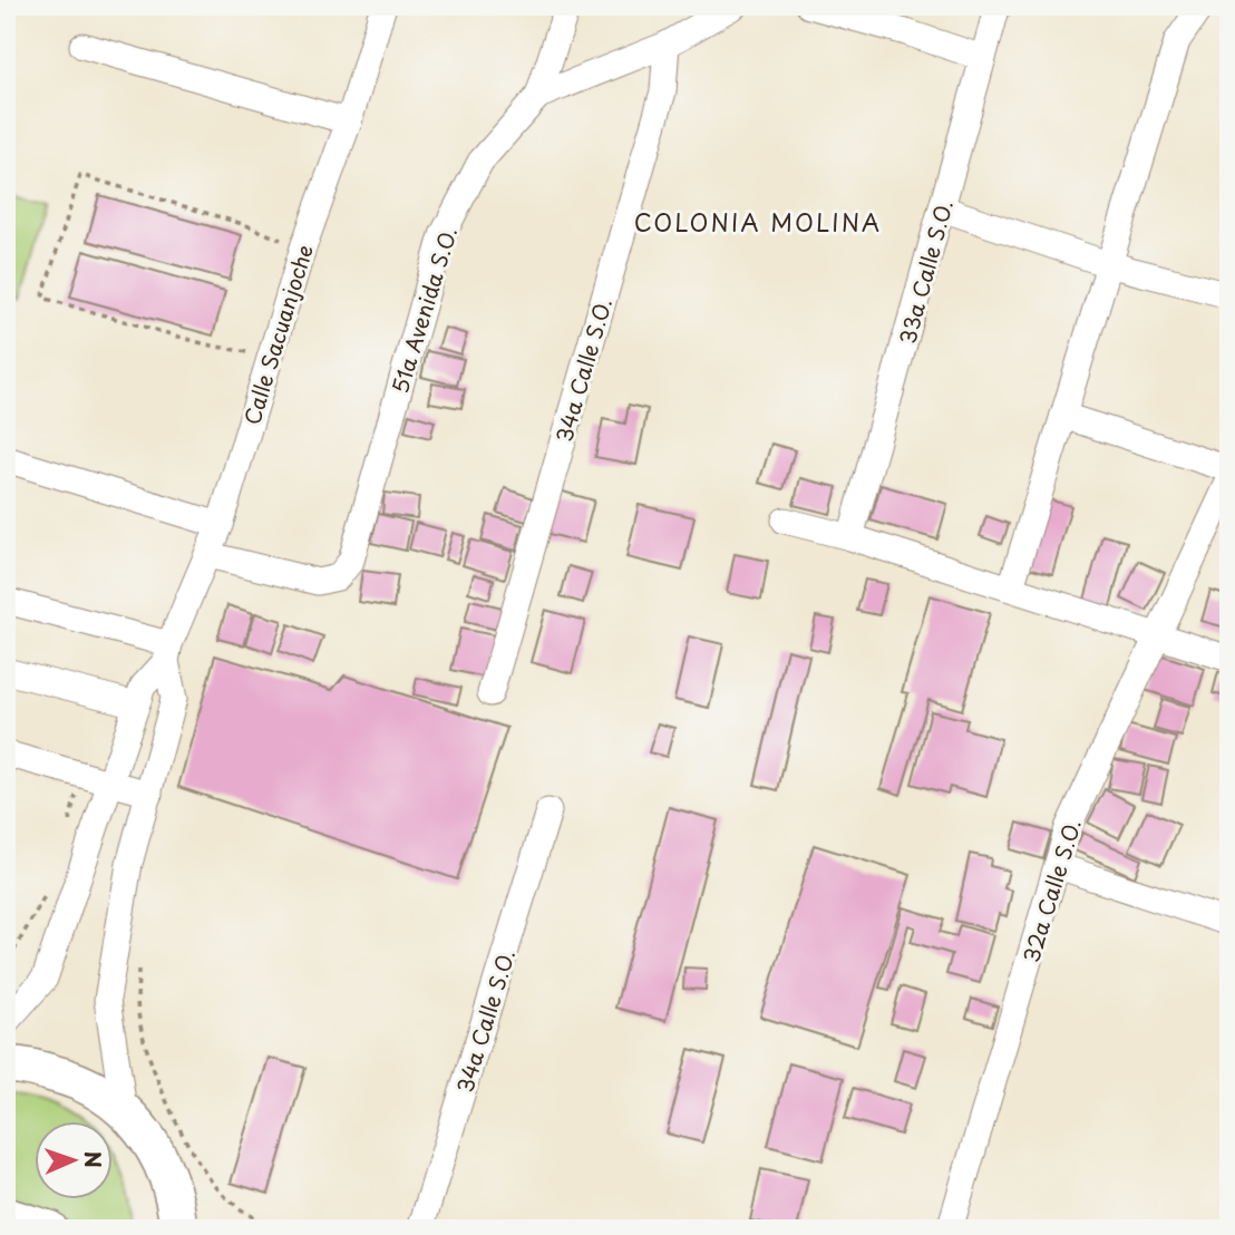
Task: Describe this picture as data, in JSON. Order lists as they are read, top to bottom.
{
  "streets": {
    "street": [
      "33a Calle S.O.",
      "51a Avenida S.O.",
      "Calle Sacuanjoche",
      "34a Calle S.O.",
      "32a Calle S.O."
    ]
  },
  "crossings": [
    ["51a Avenida S.O.", "Calle Sacuanjoche"],
    ["51a Avenida S.O.", "34a Calle S.O."]
  ],
  "districts": ["COLONIA MOLINA"],
  "north": "right"
}
